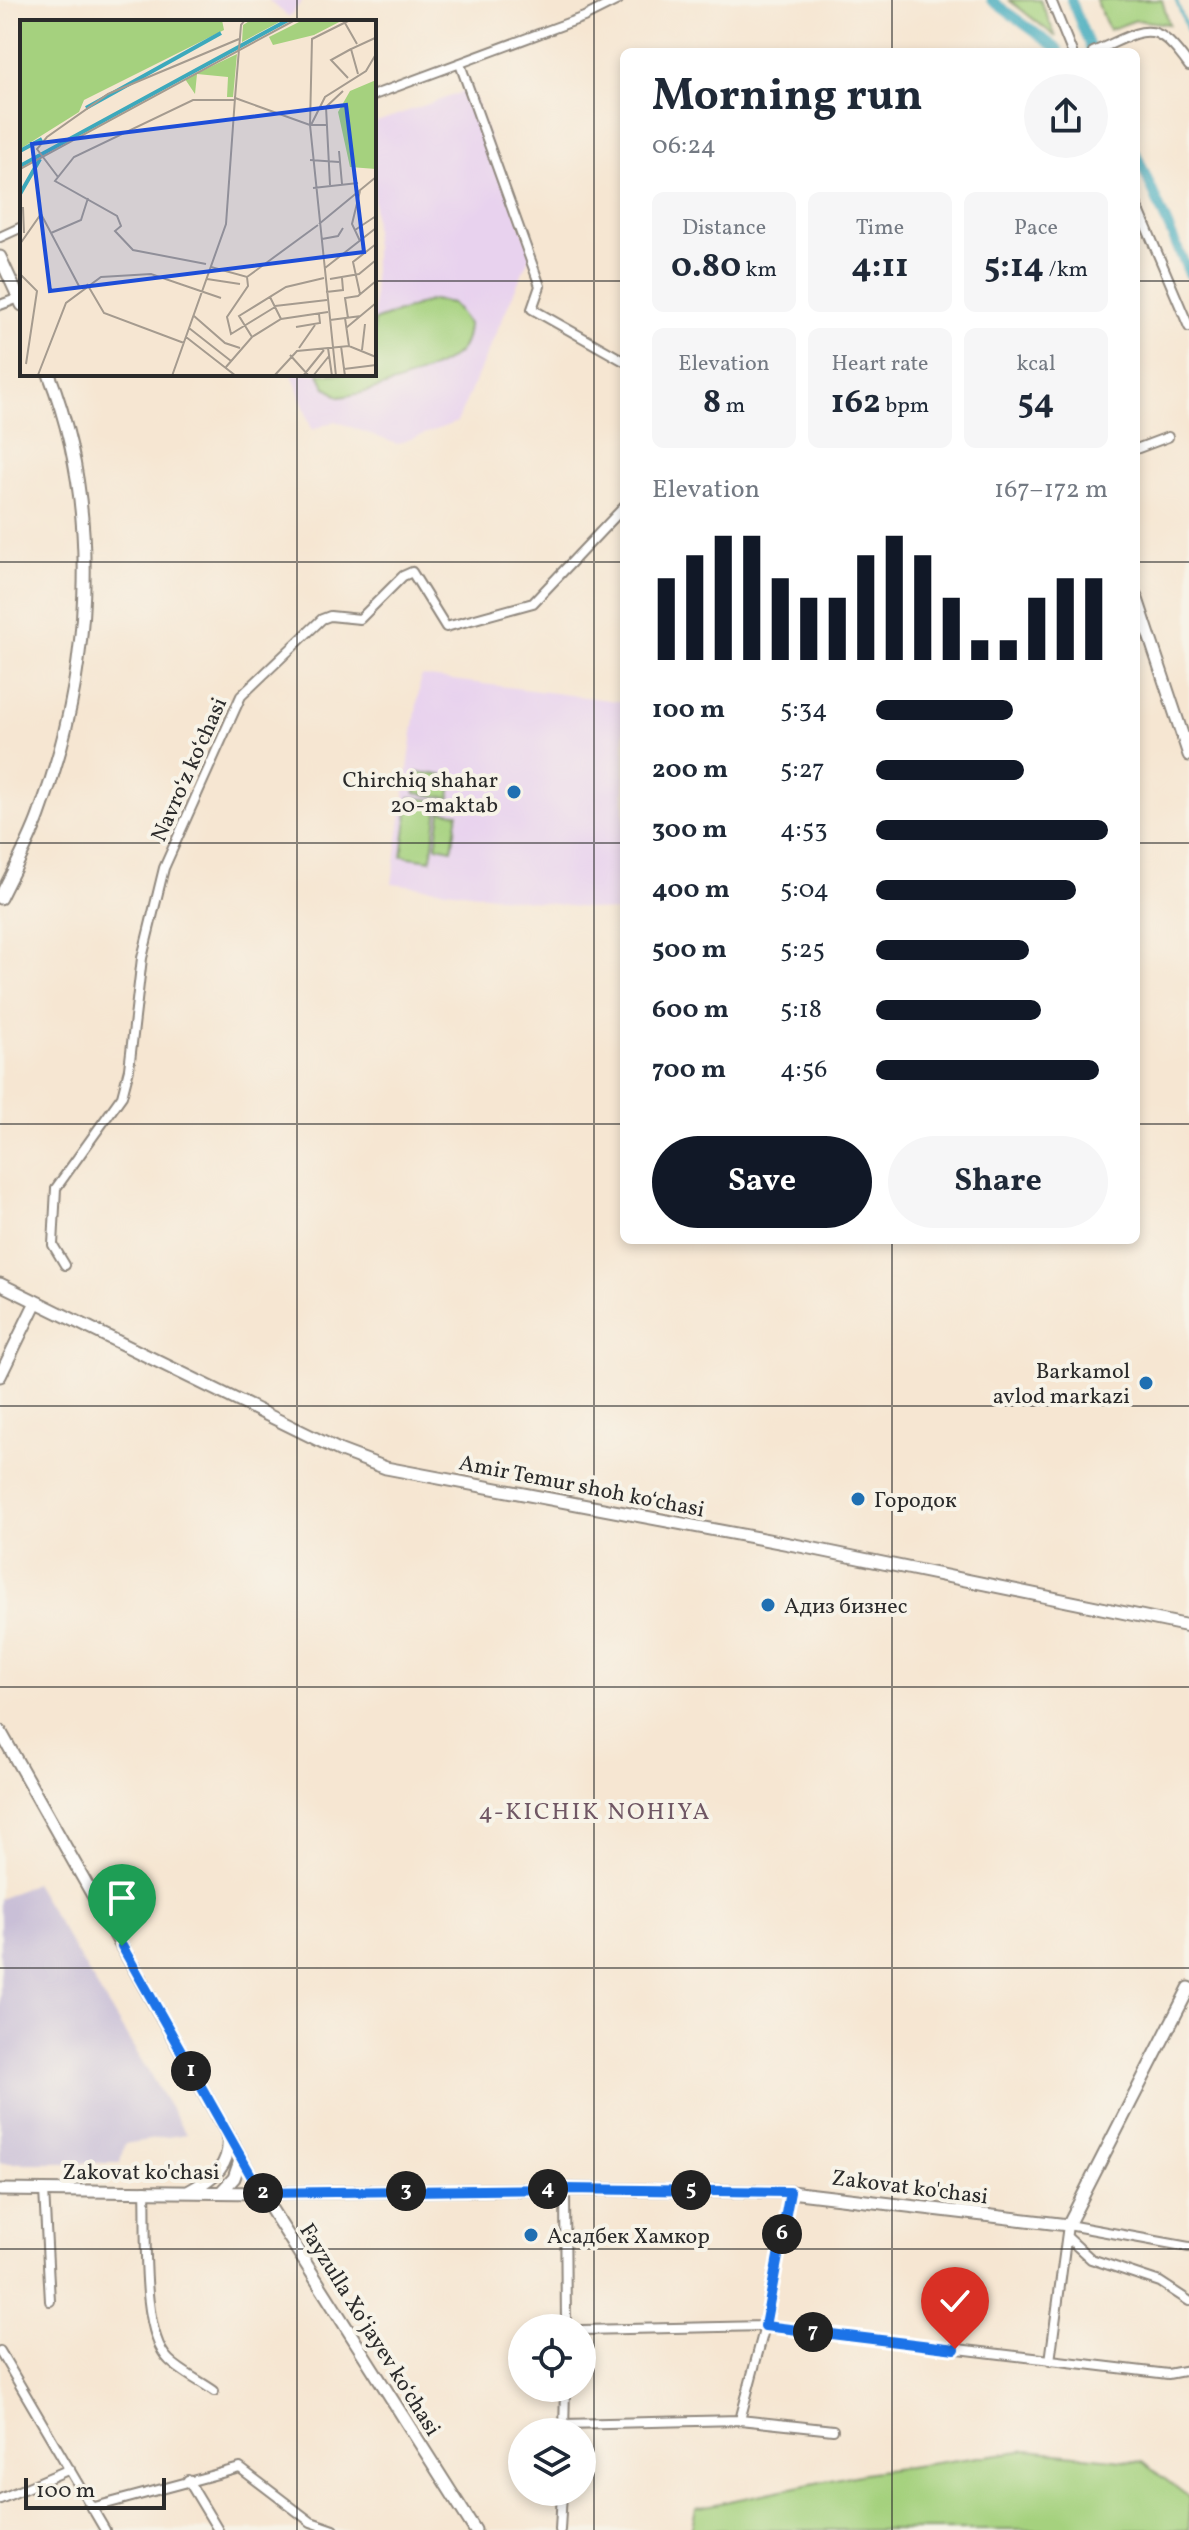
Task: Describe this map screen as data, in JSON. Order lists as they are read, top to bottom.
{
  "streets": {
    "main road": ["Amir Temur shoh ko‘chasi", "Zakovat ko'chasi", "Fayzulla Xo‘jayev ko‘chasi"],
    "street": ["Navro‘z ko‘chasi"]
  },
  "crossings": [
    ["Zakovat ko'chasi", "Fayzulla Xo‘jayev ko‘chasi"]
  ],
  "districts": ["4-KICHIK NOHIYA"],
  "places": [
    "Chirchiq shahar 20-maktab",
    "Barkamol avlod markazi",
    "Городок",
    "Адиз бизнес",
    "Асадбек Хамкор"
  ],
  "scale_bar": "100 m",
  "page": {
    "heading": ["Morning run", "06:24"],
    "stats": [
      ["Distance", "0.80 km"],
      ["Time", "4:11"],
      ["Pace", "5:14 /km"],
      ["Elevation", "8 m"],
      ["Heart rate", "162 bpm"],
      ["kcal", "54"]
    ],
    "chart": ["Elevation", "167–172 m"],
    "list": [
      {
        "name": "100 m",
        "note": "5:34"
      },
      {
        "name": "200 m",
        "note": "5:27"
      },
      {
        "name": "300 m",
        "note": "4:53"
      },
      {
        "name": "400 m",
        "note": "5:04"
      },
      {
        "name": "500 m",
        "note": "5:25"
      },
      {
        "name": "600 m",
        "note": "5:18"
      },
      {
        "name": "700 m",
        "note": "4:56"
      }
    ],
    "buttons": ["Save", "Share"],
    "pins": [
      "1",
      "4",
      "5",
      "3",
      "2",
      "6",
      "7"
    ],
    "scale": "100 m"
  }
}
